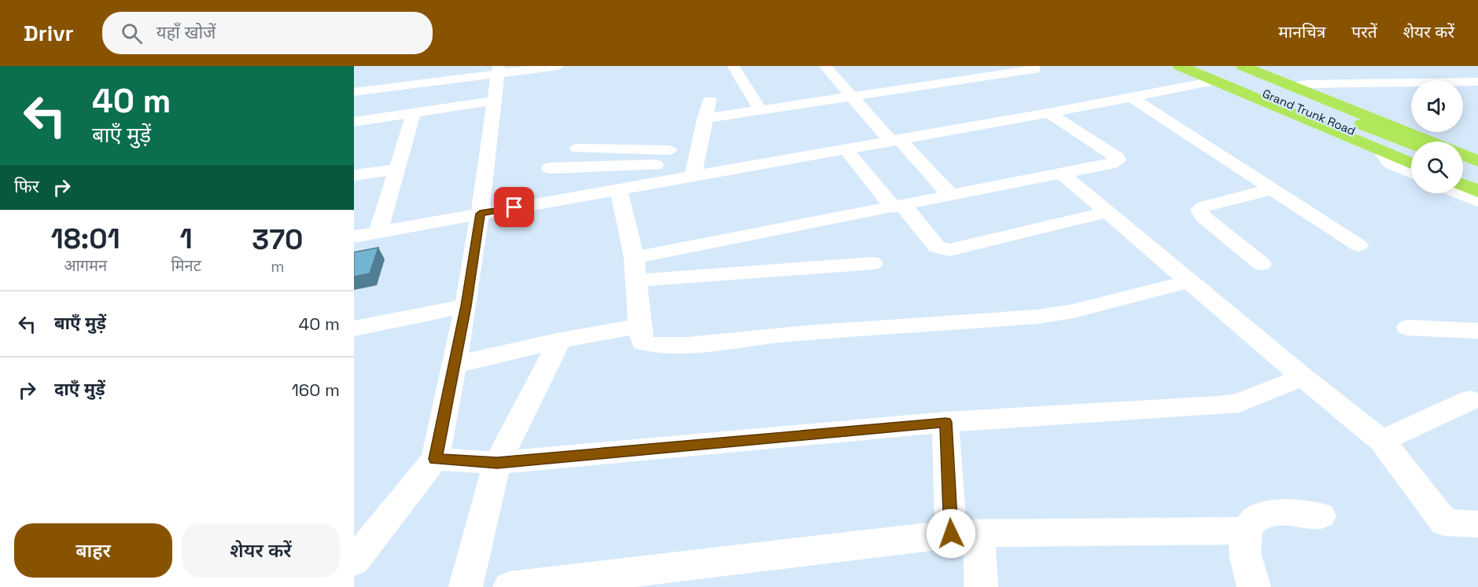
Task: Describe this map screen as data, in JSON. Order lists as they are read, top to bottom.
{
  "streets": {
    "highway": ["Grand Trunk Road"]
  },
  "page": {
    "header": "Drivr",
    "search": "यहाँ खोजें",
    "nav": ["मानचित्र", "परतें", "शेयर करें"],
    "turn": ["40 m", "बाएँ मुड़ें"],
    "then": "फिर",
    "eta": [
      "18:01",
      "आगमन",
      "1",
      "मिनट",
      "370",
      "m"
    ],
    "list": [
      {
        "name": "बाएँ मुड़ें",
        "value": "40 m"
      },
      {
        "name": "दाएँ मुड़ें",
        "value": "160 m"
      }
    ],
    "buttons": ["बाहर", "शेयर करें"]
  }
}
